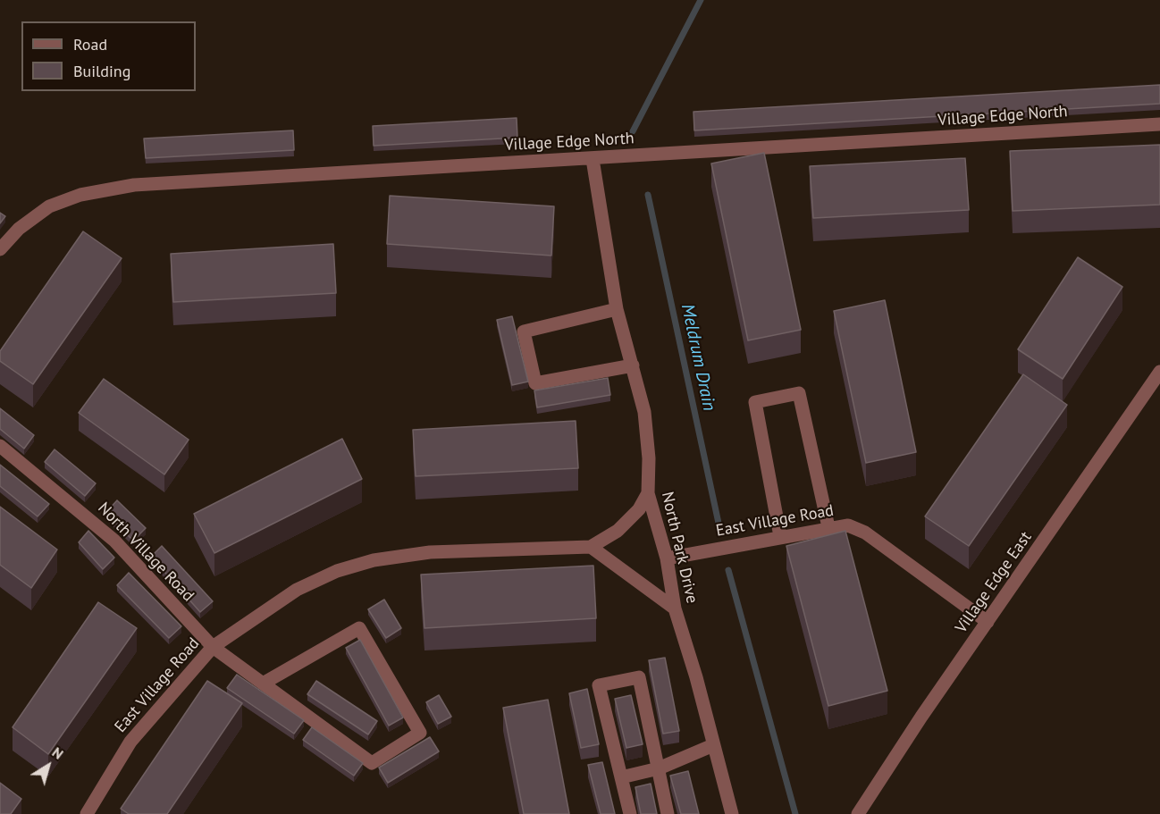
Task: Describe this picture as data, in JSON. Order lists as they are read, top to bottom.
{
  "streets": {
    "street": [
      "Village Edge North",
      "East Village Road",
      "North Park Drive",
      "North Village Road",
      "Village Edge East"
    ]
  },
  "crossings": [
    ["Village Edge North", "North Park Drive"],
    ["East Village Road", "North Park Drive"],
    ["East Village Road", "North Village Road"],
    ["East Village Road", "Village Edge East"]
  ],
  "water": ["Meldrum Drain"],
  "legend": ["Road", "Building"],
  "north": "top right"
}
